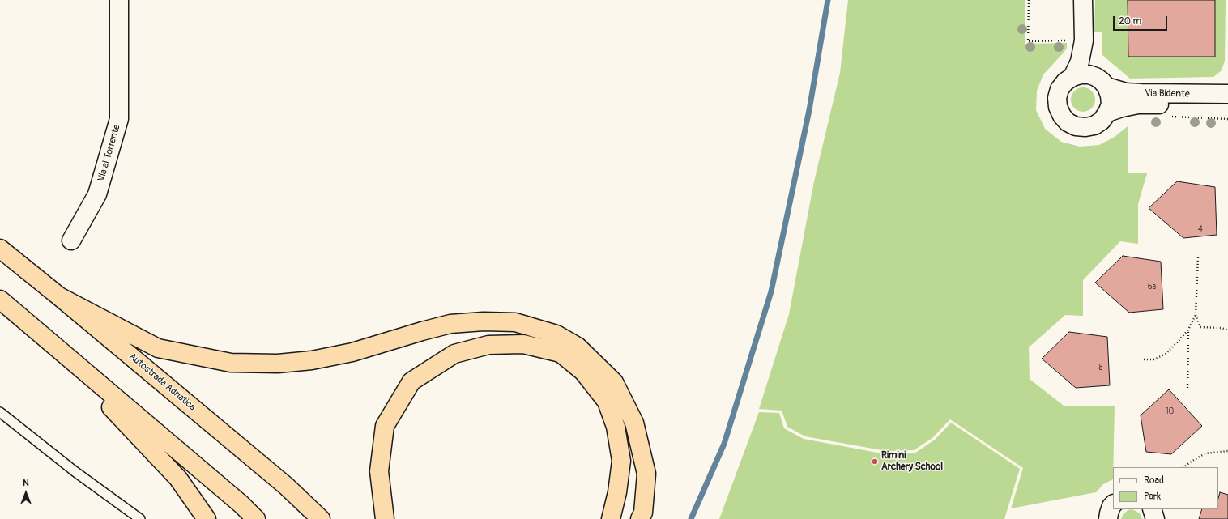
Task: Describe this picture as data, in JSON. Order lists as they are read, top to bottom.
{
  "streets": {
    "highway": ["Autostrada Adriatica"],
    "street": ["Via Bidente", "Via al Torrente"]
  },
  "places": ["Rimini Archery School"],
  "house_numbers": [
    "4",
    "6a",
    "8",
    "10"
  ],
  "legend": ["Road", "Park"],
  "scale_bar": "20 m",
  "north": "top"
}
